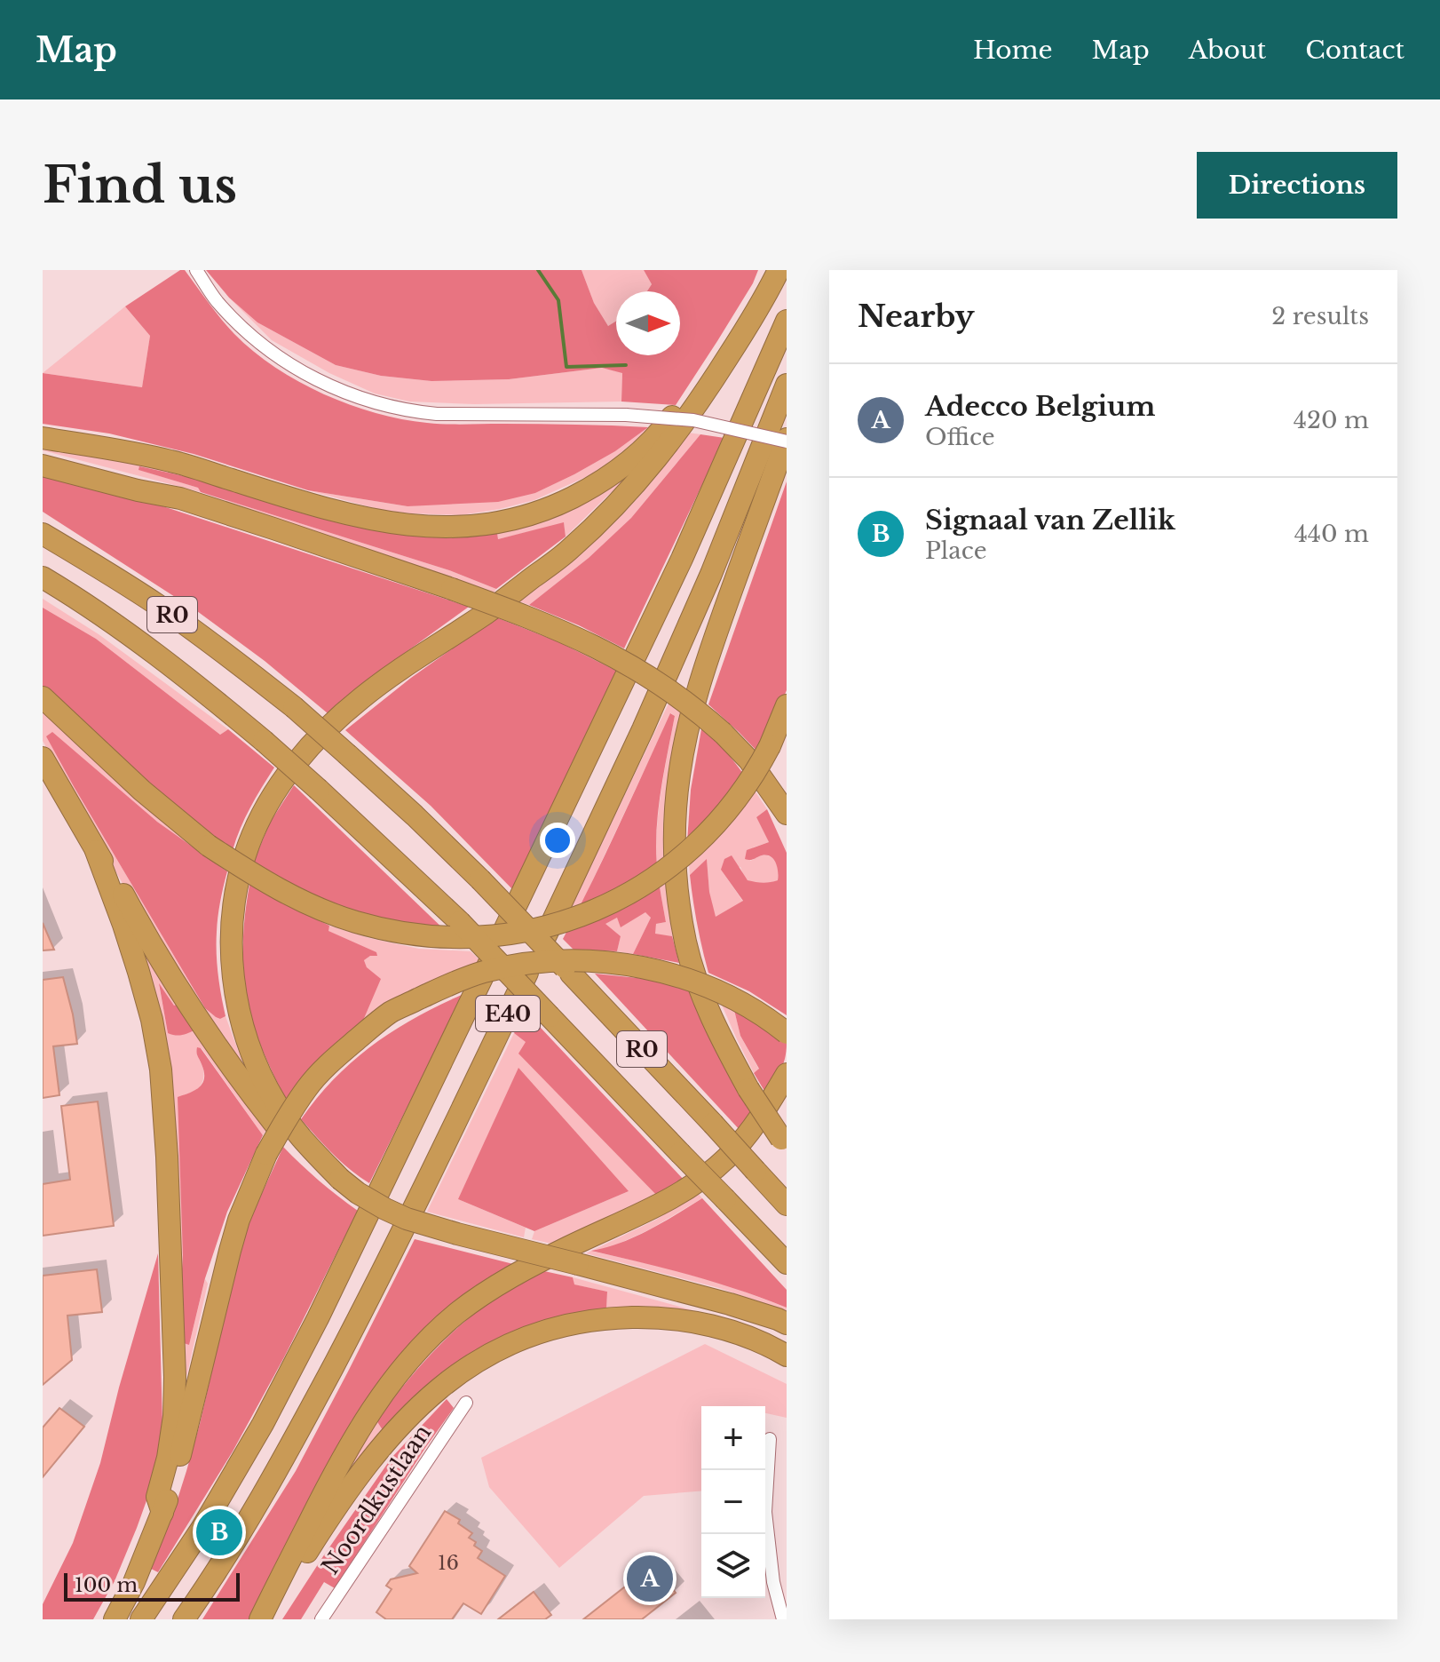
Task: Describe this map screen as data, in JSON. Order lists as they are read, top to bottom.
{
  "streets": {
    "highway": ["R0", "E40"],
    "street": ["Noordkustlaan"]
  },
  "house_numbers": ["16"],
  "scale_bar": "100 m",
  "north": "right",
  "page": {
    "header": "Map",
    "nav": [
      "Home",
      "Map",
      "About",
      "Contact"
    ],
    "buttons": "Directions",
    "title": "Find us",
    "heading": ["Nearby", "2 results"],
    "list": [
      {
        "mark": "A",
        "name": "Adecco Belgium",
        "note": "Office",
        "value": "420 m"
      },
      {
        "mark": "B",
        "name": "Signaal van Zellik",
        "note": "Place",
        "value": "440 m"
      }
    ],
    "map_buttons": ["+", "−"],
    "pins": ["B", "A"],
    "scale": "100 m"
  }
}
